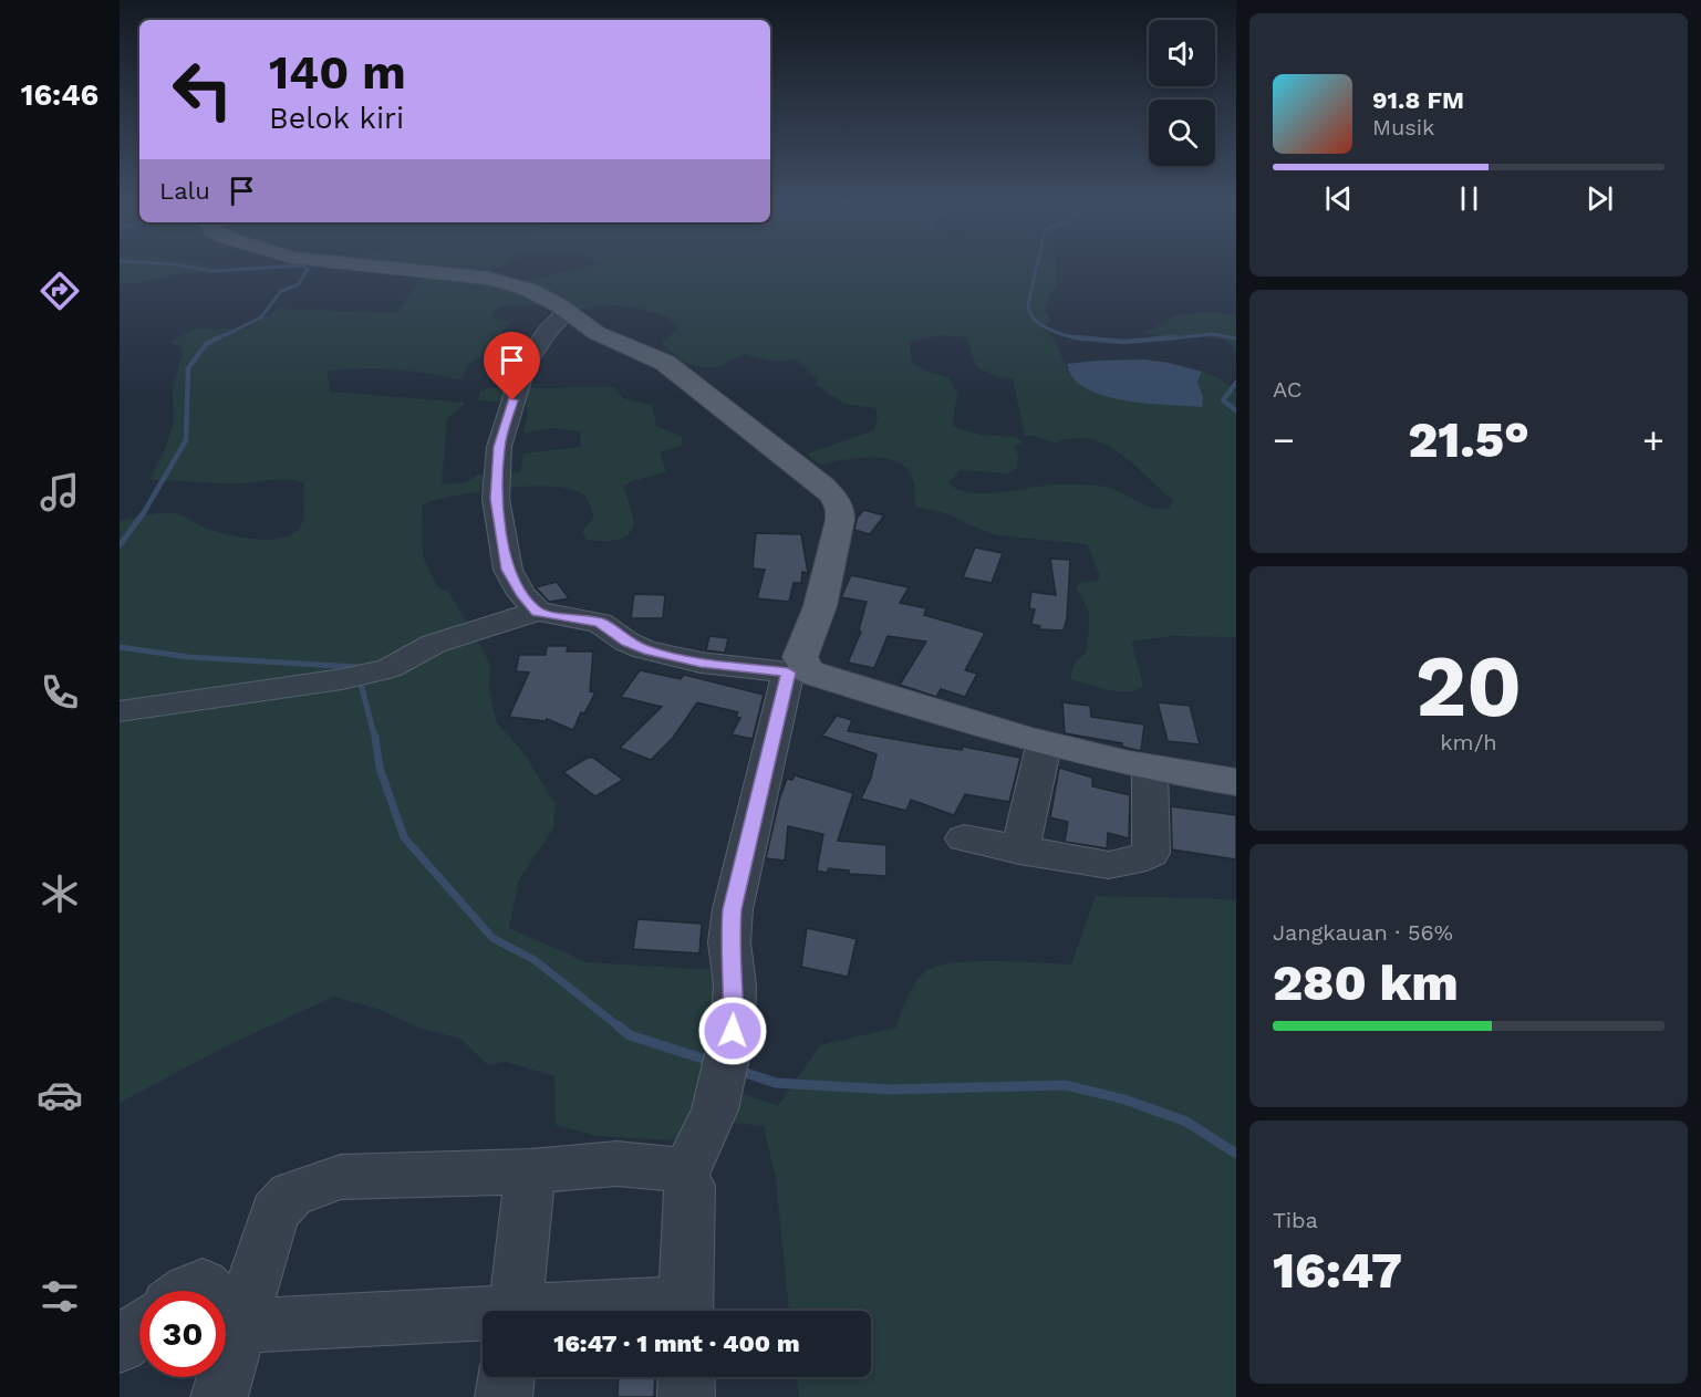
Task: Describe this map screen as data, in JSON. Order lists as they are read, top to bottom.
{
  "page": {
    "tabs": "16:46",
    "turn": ["140 m", "Belok kiri"],
    "song": ["91.8 FM", "Musik"],
    "then": "Lalu",
    "tile": [
      "AC",
      ["20", "km/h"],
      ["Jangkauan · 56%", "280 km"],
      ["Tiba", "16:47"]
    ],
    "heat": ["−", "21.5°", "+"],
    "limit": "30",
    "trip": "16:47 · 1 mnt · 400 m"
  }
}
